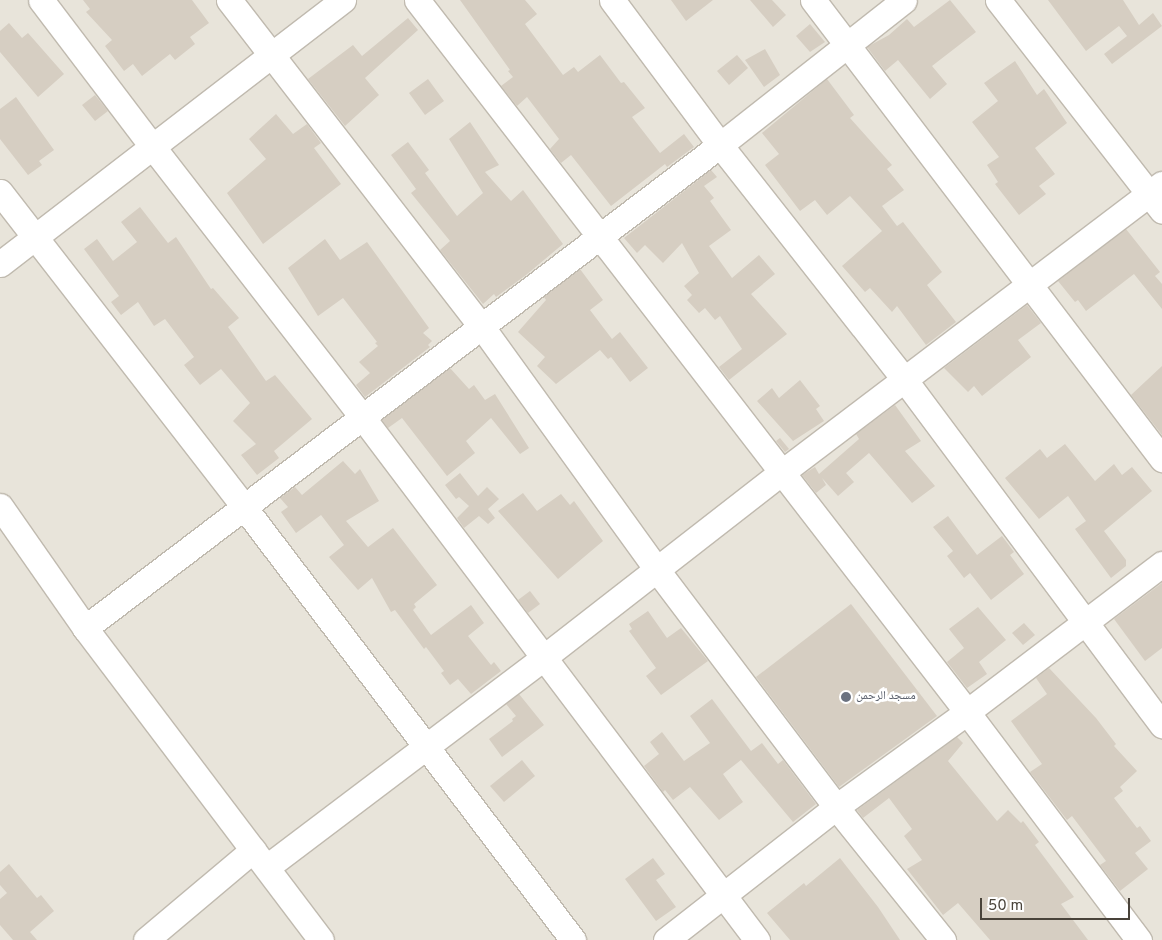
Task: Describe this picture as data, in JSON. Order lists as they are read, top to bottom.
{
  "places": ["مسجد الرحمن"],
  "scale_bar": "50 m"
}
